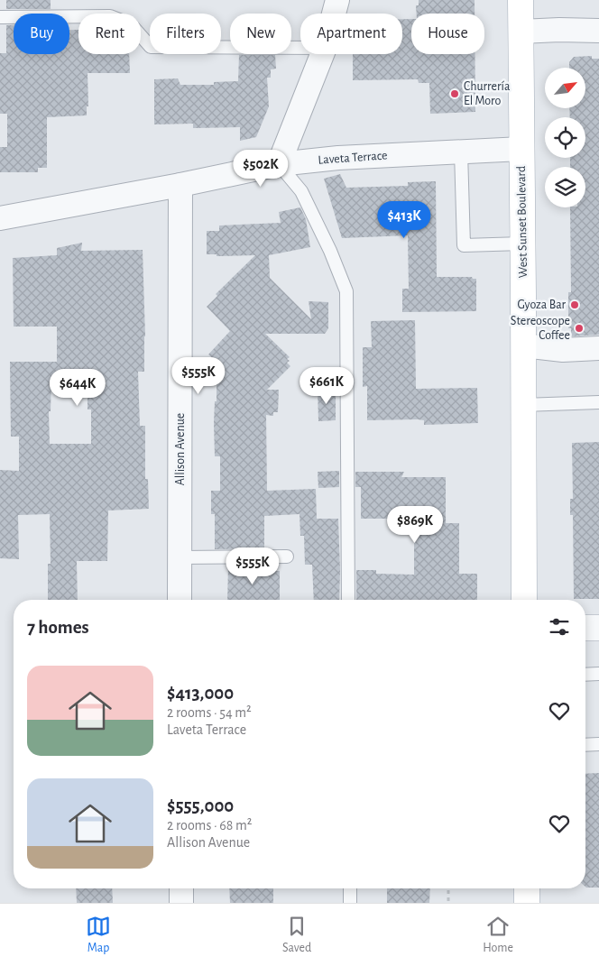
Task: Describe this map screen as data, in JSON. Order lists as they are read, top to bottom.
{
  "streets": {
    "main road": ["West Sunset Boulevard"],
    "street": ["Laveta Terrace", "Allison Avenue"]
  },
  "crossings": [
    ["Laveta Terrace", "West Sunset Boulevard"],
    ["Laveta Terrace", "Allison Avenue"]
  ],
  "places": ["Churrería El Moro", "Gyoza Bar", "Stereoscope Coffee"],
  "north": "top right",
  "page": {
    "chip": [
      "Buy",
      "Rent",
      "Filters",
      "New",
      "Apartment",
      "House"
    ],
    "price": [
      "$502K",
      "$413K",
      "$555K",
      "$661K",
      "$644K",
      "$869K",
      "$555K"
    ],
    "heading": "7 homes",
    "list": [
      {
        "name": "$413,000",
        "note": "2 rooms · 54 m² · Laveta Terrace"
      },
      {
        "name": "$555,000",
        "note": "2 rooms · 68 m² · Allison Avenue"
      }
    ],
    "tabs": ["Map", "Saved", "Home"]
  }
}
